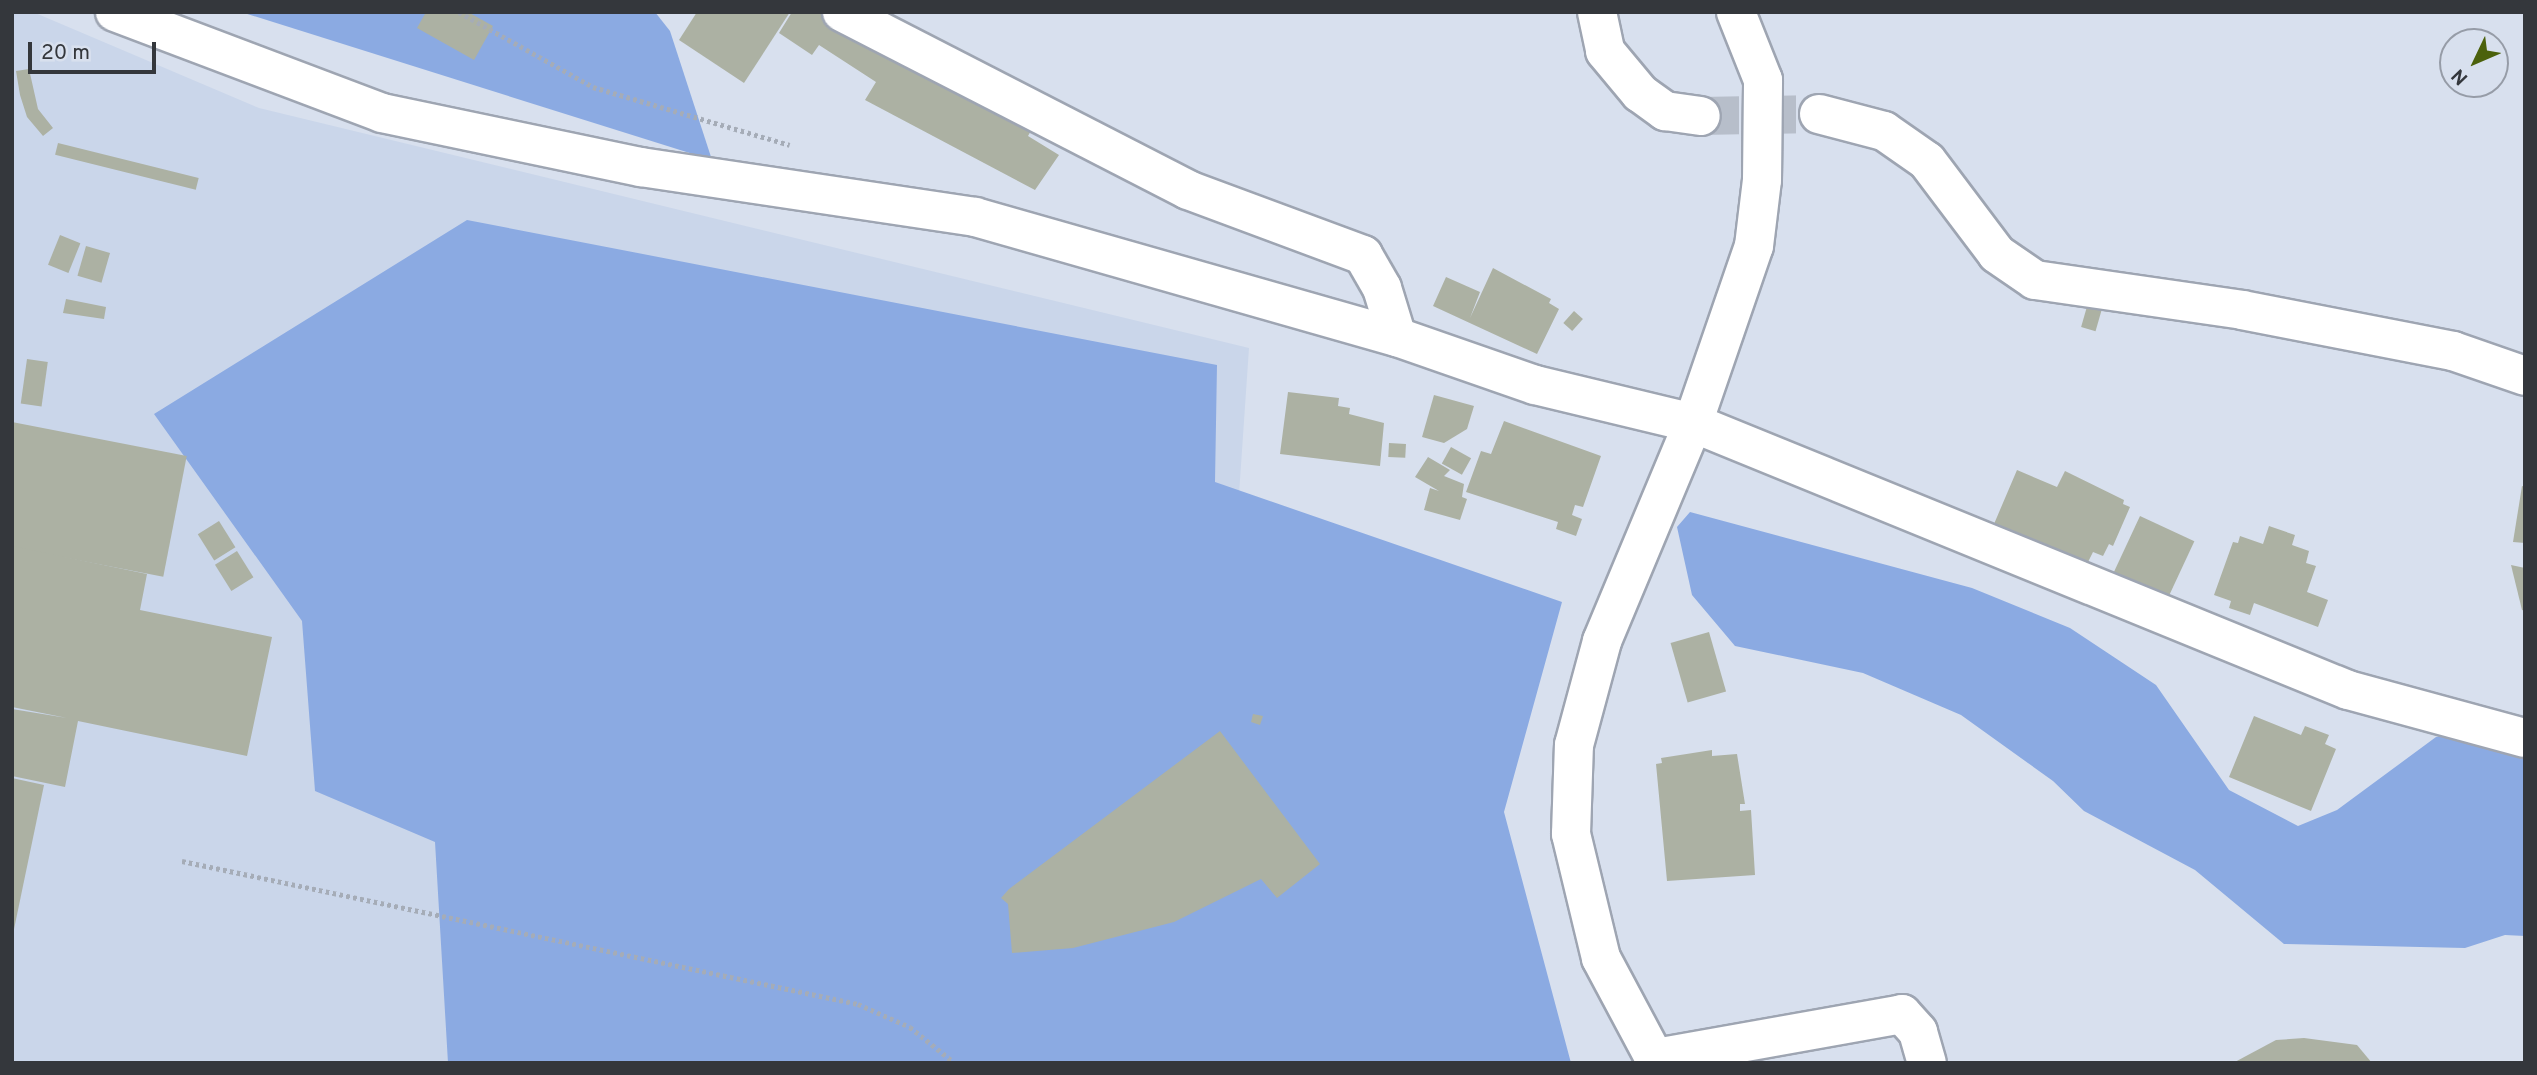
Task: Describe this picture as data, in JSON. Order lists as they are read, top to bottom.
{
  "scale_bar": "20 m",
  "north": "bottom left"
}
